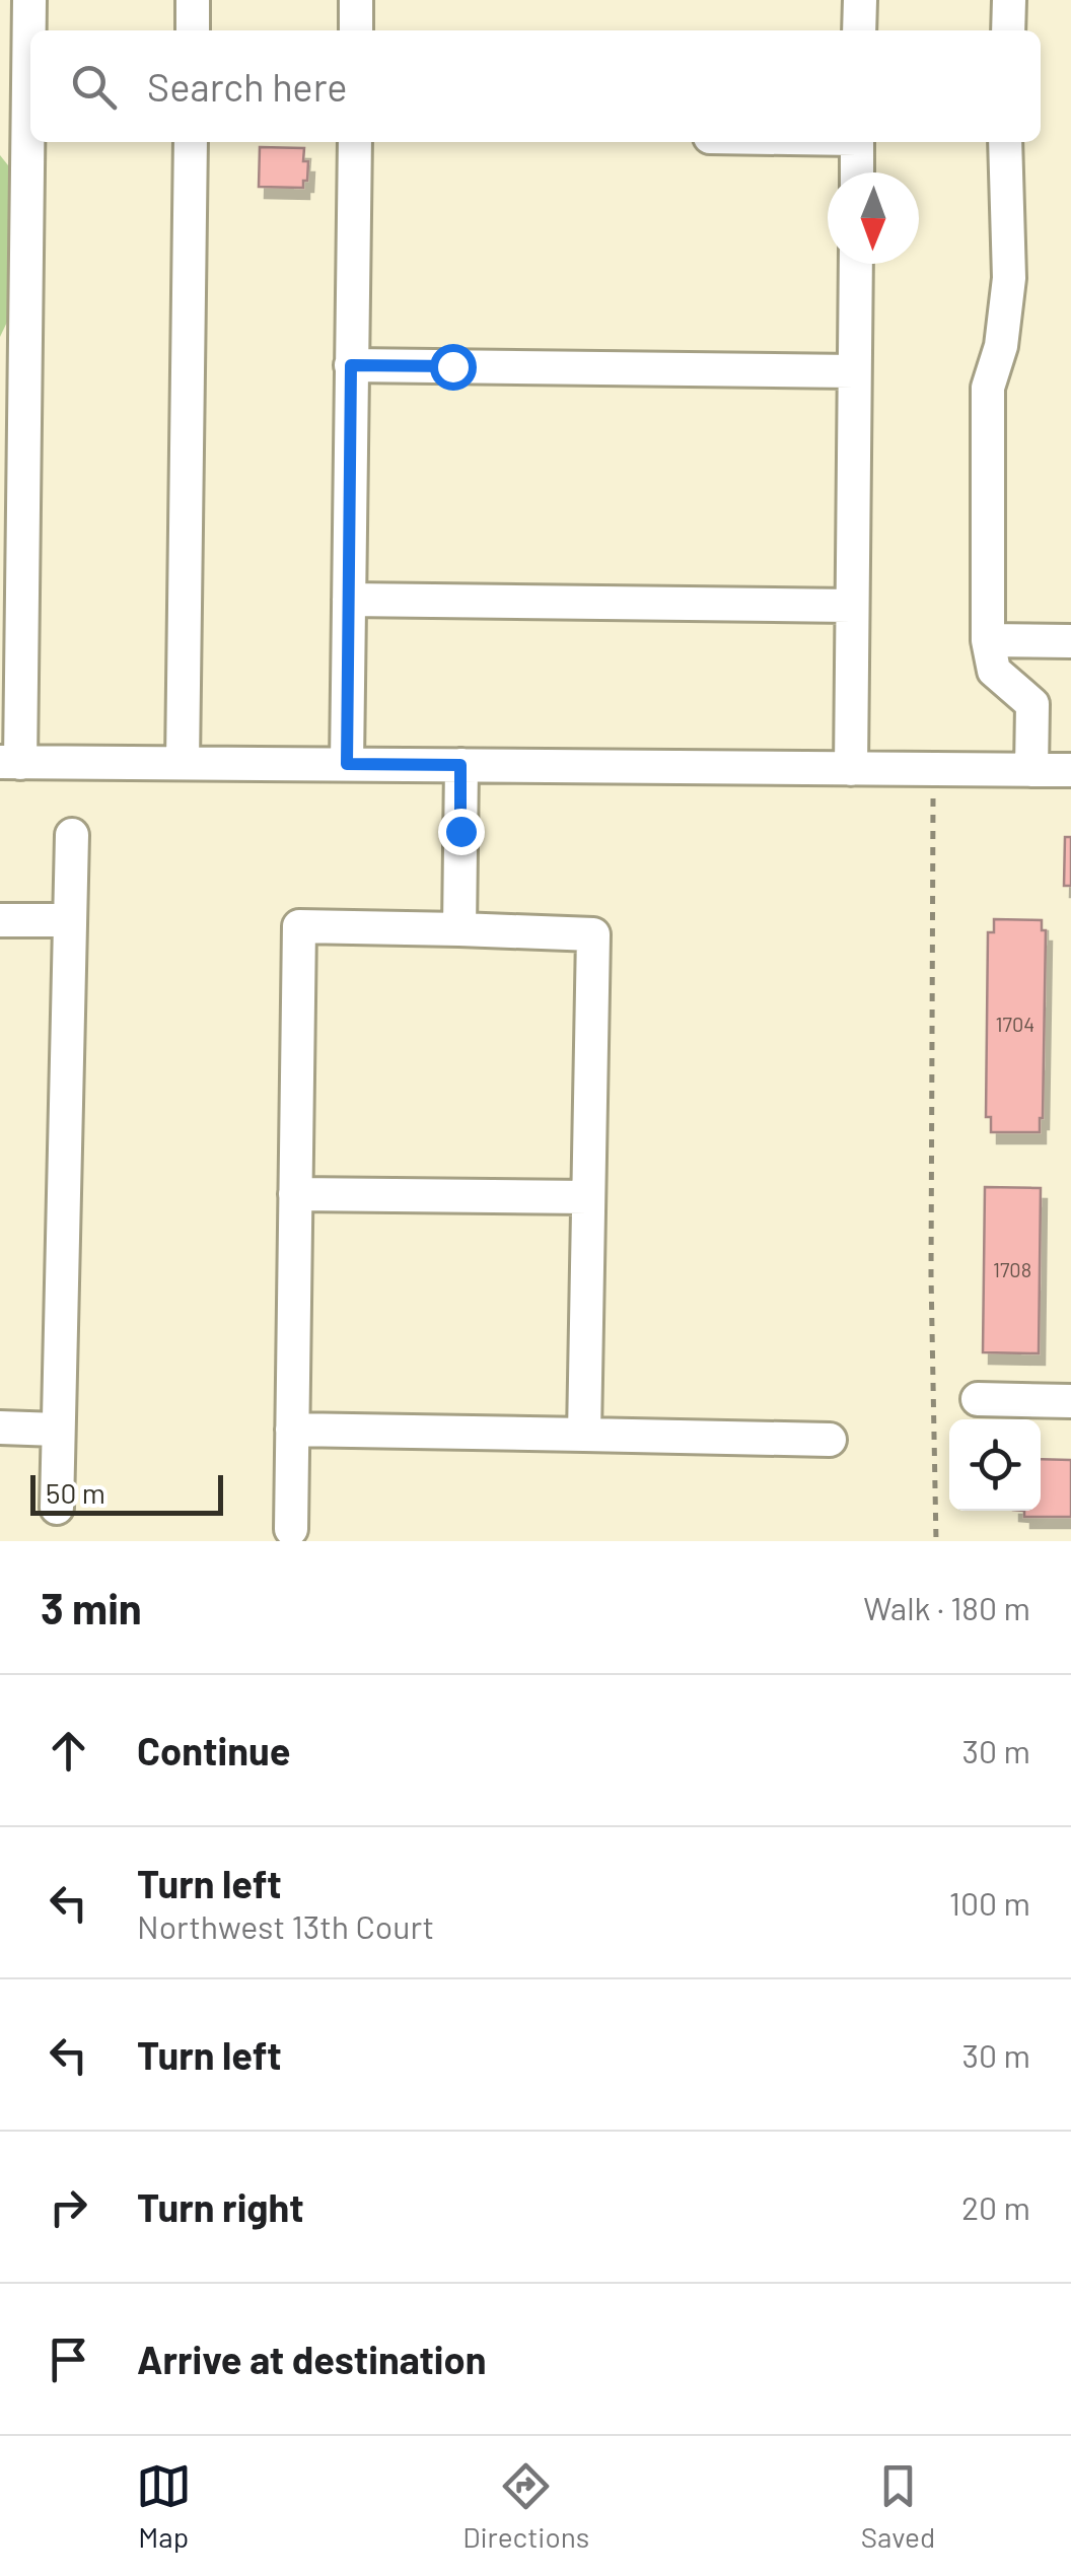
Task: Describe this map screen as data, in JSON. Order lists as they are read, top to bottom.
{
  "house_numbers": ["1704", "1708"],
  "scale_bar": "50 m",
  "north": "bottom",
  "page": {
    "search": "Search here",
    "scale": "50 m",
    "heading": ["3 min", "Walk · 180 m"],
    "list": [
      ["Continue", "30 m"],
      ["Turn left", "Northwest 13th Court", "100 m"],
      ["Turn left", "30 m"],
      ["Turn right", "20 m"],
      "Arrive at destination"
    ],
    "nav": ["Map", "Directions", "Saved"]
  }
}
